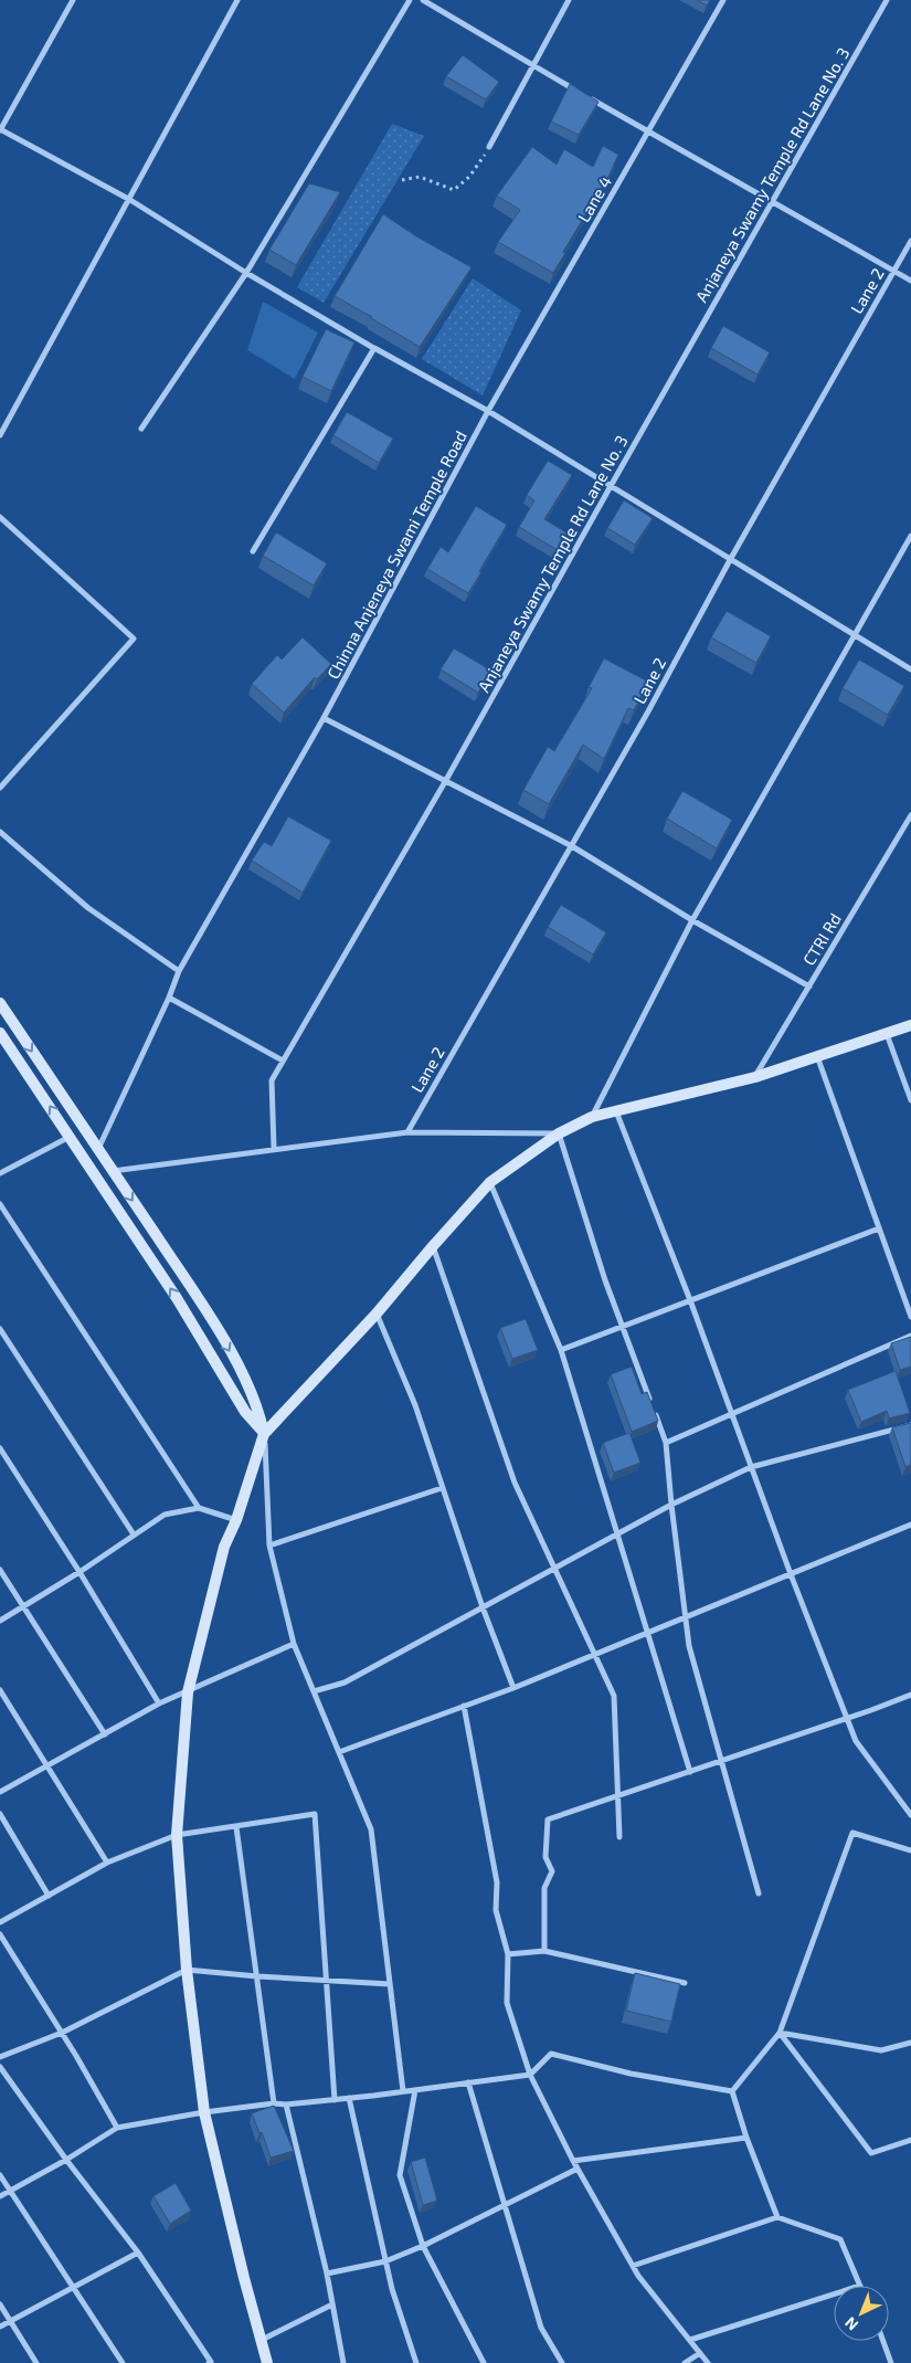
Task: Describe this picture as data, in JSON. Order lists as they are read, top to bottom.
{
  "streets": {
    "street": [
      "Anjaneya Swamy Temple Rd Lane No. 3",
      "Lane 4",
      "Lane 2",
      "Chinna Anjeneya Swami Temple Road",
      "CTRI Rd"
    ]
  },
  "crossings": [
    ["Lane 4", "Chinna Anjeneya Swami Temple Road"]
  ],
  "north": "bottom left"
}
